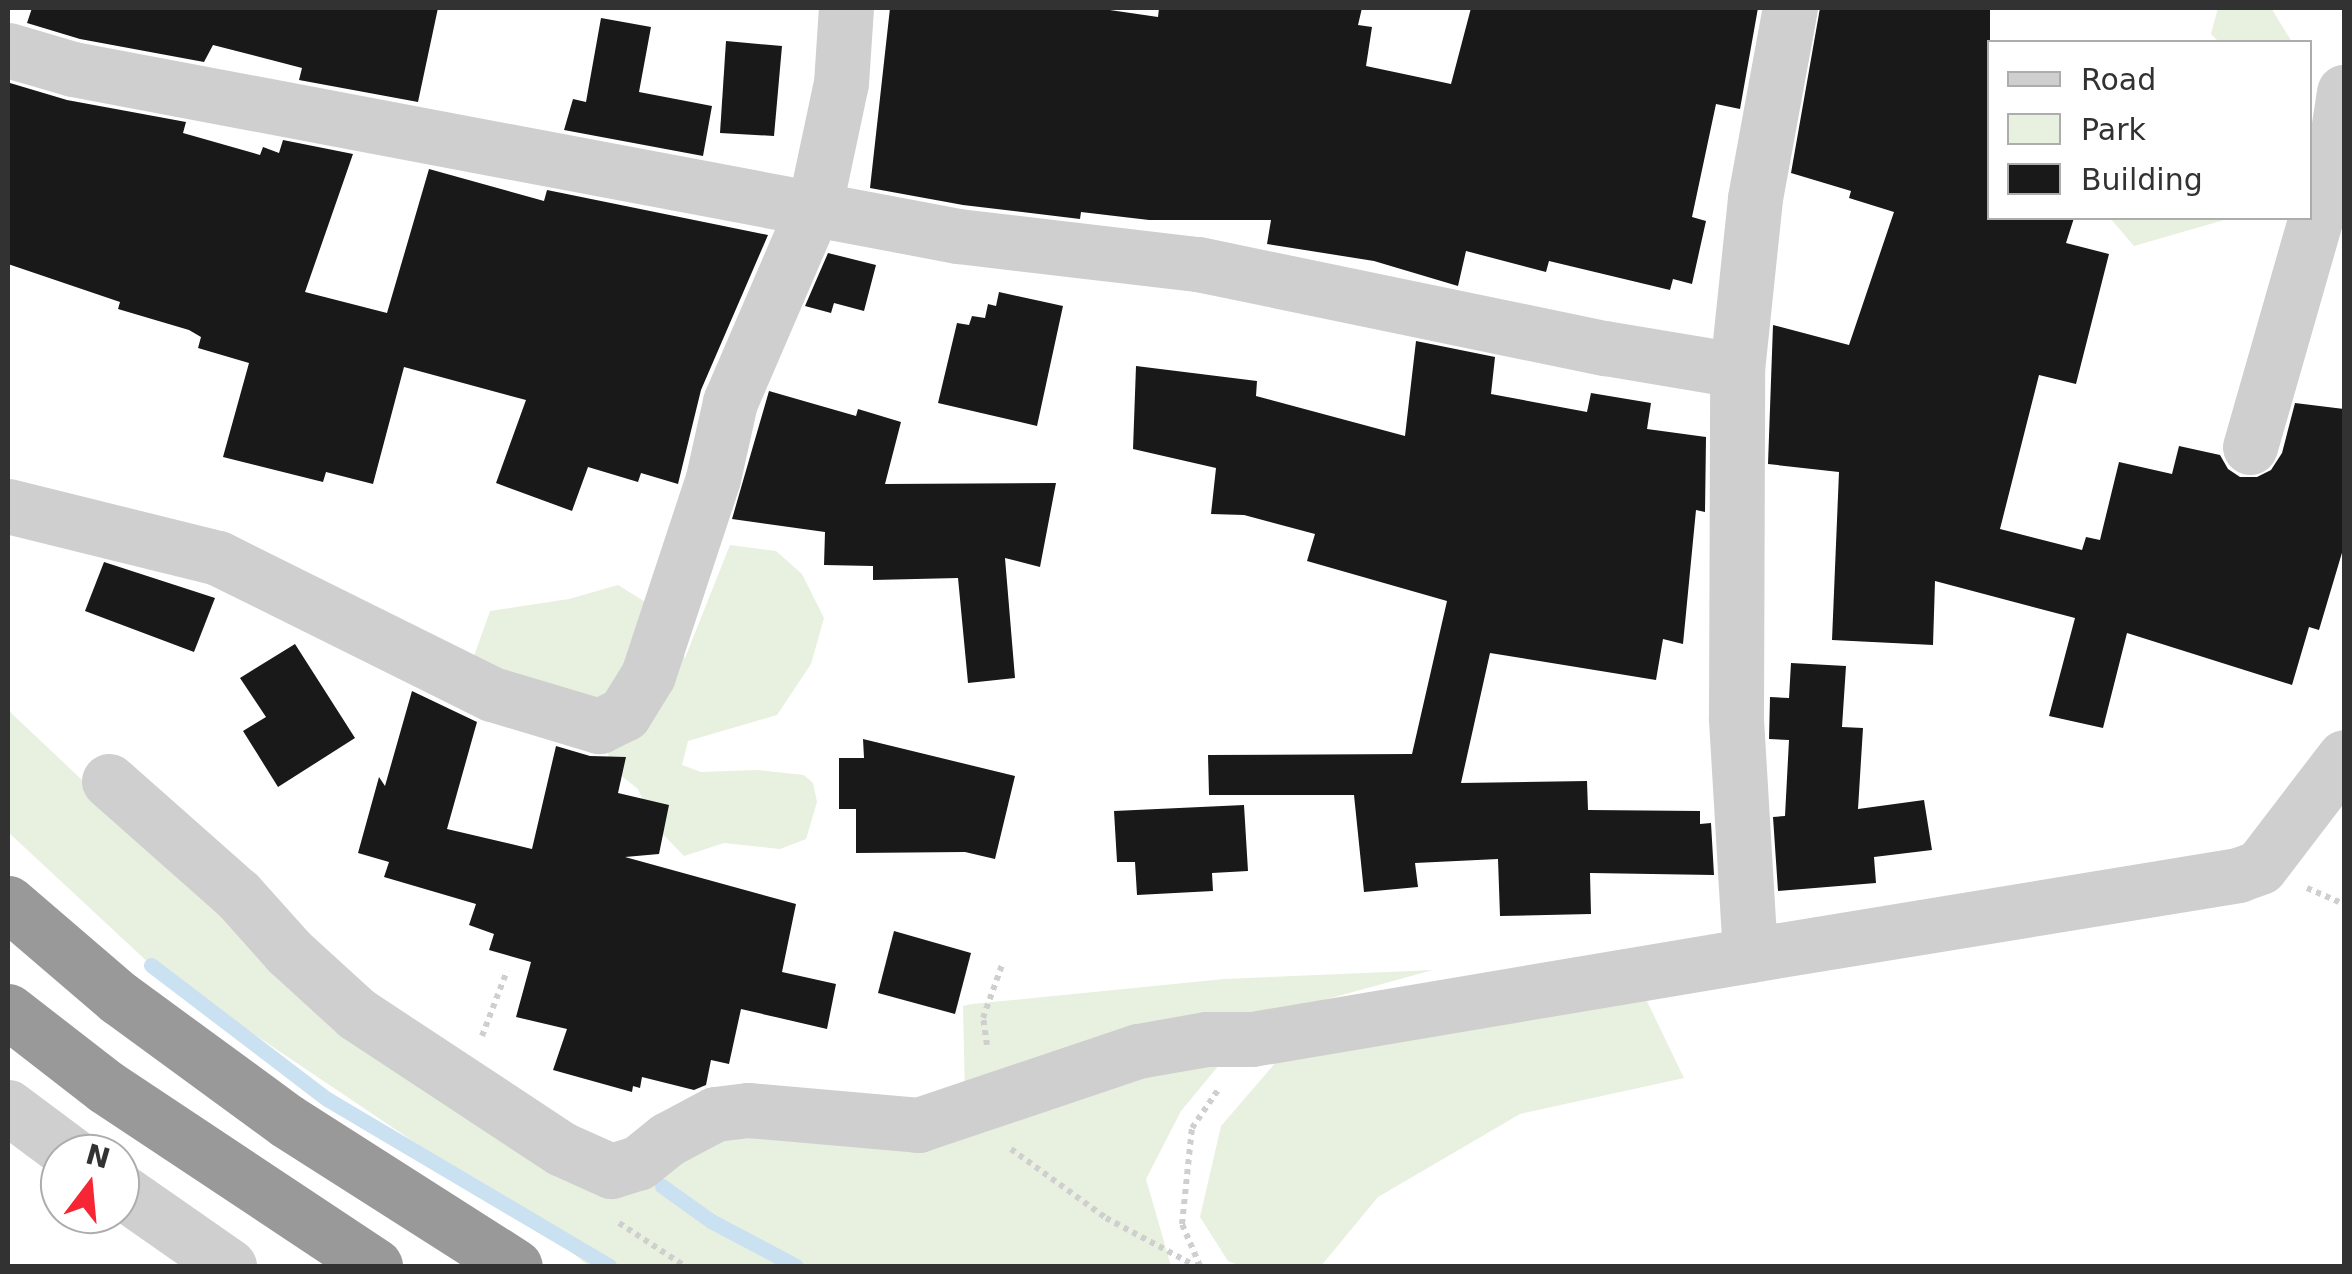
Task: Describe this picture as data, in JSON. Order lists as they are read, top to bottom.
{
  "legend": ["Road", "Park", "Building"],
  "north": "top"
}
